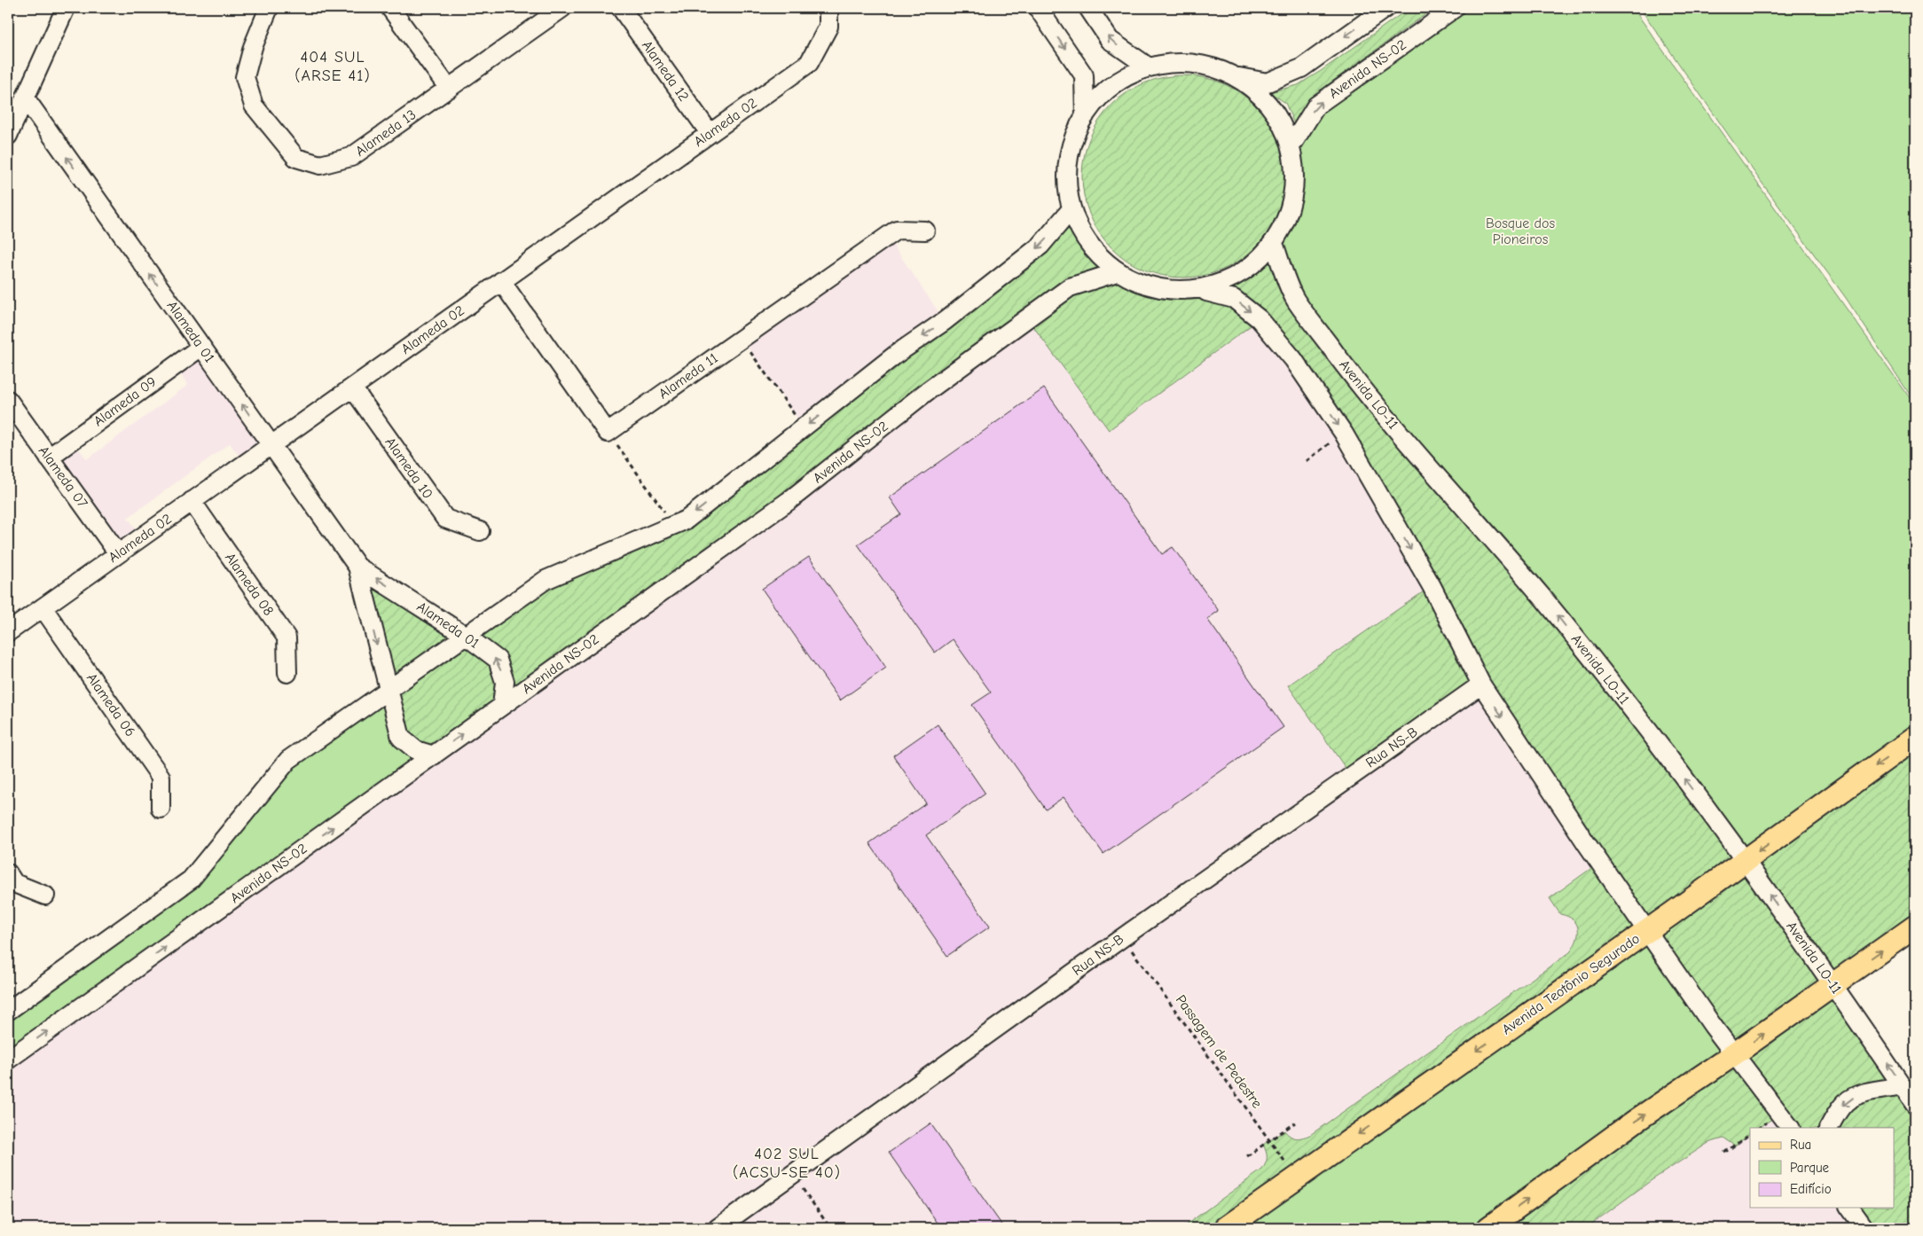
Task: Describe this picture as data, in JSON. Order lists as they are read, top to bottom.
{
  "streets": {
    "main road": ["Avenida Teotônio Segurado"],
    "street": [
      "Avenida NS-02",
      "Alameda 12",
      "Alameda 02",
      "Alameda 13",
      "Alameda 01",
      "Alameda 11",
      "Avenida LO-11",
      "Alameda 09",
      "Alameda 10",
      "Alameda 07",
      "Alameda 08",
      "Alameda 06",
      "Rua NS-B"
    ],
    "path": ["Passagem de Pedestre"]
  },
  "crossings": [
    ["Avenida NS-02", "Alameda 01"],
    ["Alameda 12", "Alameda 02"],
    ["Alameda 02", "Alameda 01"],
    ["Alameda 02", "Alameda 10"],
    ["Alameda 02", "Alameda 07"],
    ["Alameda 02", "Alameda 08"],
    ["Alameda 02", "Alameda 06"],
    ["Alameda 01", "Alameda 09"],
    ["Avenida LO-11", "Avenida Teotônio Segurado"],
    ["Alameda 09", "Alameda 07"],
    ["Rua NS-B", "Passagem de Pedestre"],
    ["Avenida Teotônio Segurado", "Passagem de Pedestre"]
  ],
  "districts": ["404 SUL (ARSE 41)", "402 SUL (ACSU-SE 40)"],
  "parks": ["Bosque dos Pioneiros"],
  "legend": ["Rua", "Parque", "Edifício"]
}
